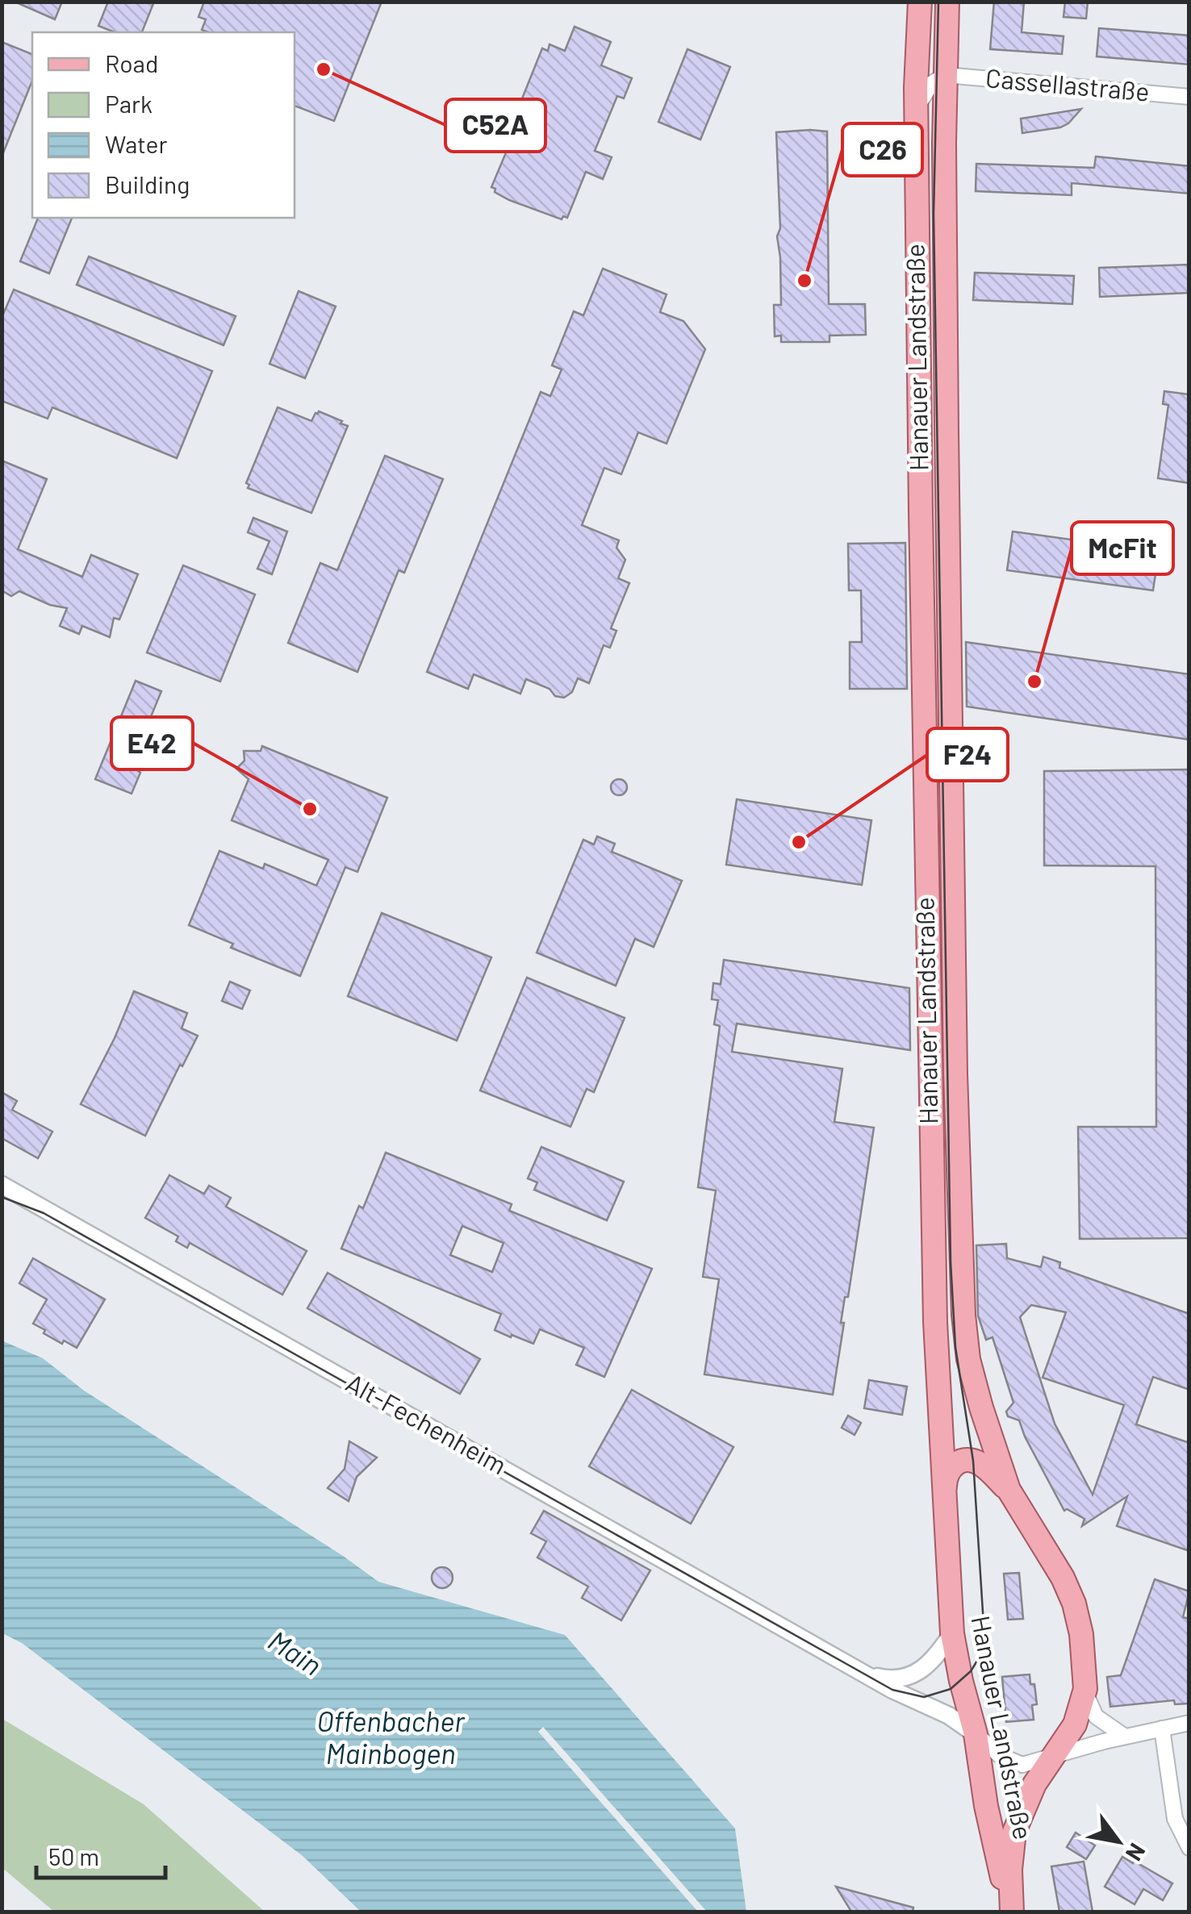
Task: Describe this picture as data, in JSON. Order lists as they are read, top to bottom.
{
  "streets": {
    "main road": ["Hanauer Landstraße"],
    "street": ["Cassellastraße", "Alt-Fechenheim"]
  },
  "crossings": [
    ["Cassellastraße", "Hanauer Landstraße"],
    ["Hanauer Landstraße", "Alt-Fechenheim"]
  ],
  "water": ["Main", "Offenbacher Mainbogen"],
  "places": [
    "C52A",
    "C26",
    "McFit",
    "E42",
    "F24"
  ],
  "legend": [
    "Road",
    "Park",
    "Water",
    "Building"
  ],
  "scale_bar": "50 m",
  "north": "bottom right"
}
